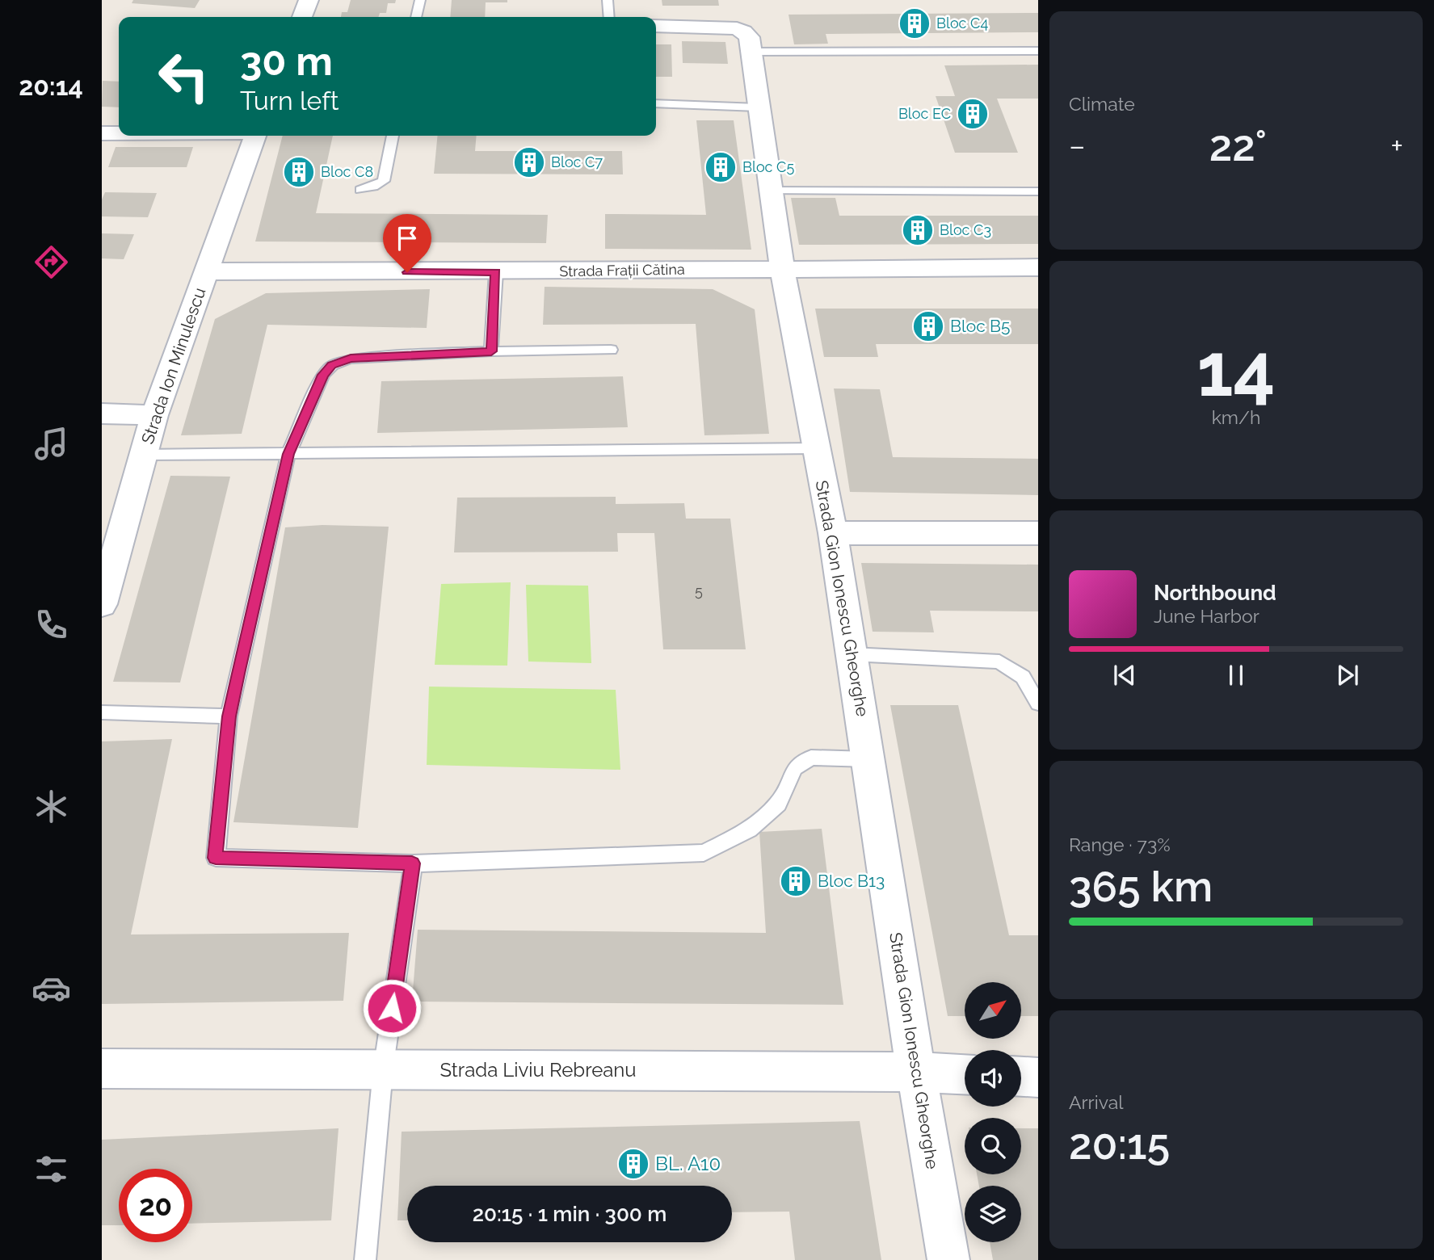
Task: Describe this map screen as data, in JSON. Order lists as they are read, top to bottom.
{
  "streets": {
    "street": [
      "Strada Frații Cătina",
      "Strada Ion Minulescu",
      "Strada Gion Ionescu Gheorghe",
      "Strada Liviu Rebreanu"
    ]
  },
  "crossings": [
    ["Strada Frații Cătina", "Strada Ion Minulescu"],
    ["Strada Frații Cătina", "Strada Gion Ionescu Gheorghe"],
    ["Strada Gion Ionescu Gheorghe", "Strada Liviu Rebreanu"]
  ],
  "places": {
    "building": [
      "Bloc C4",
      "Bloc EC",
      "Bloc C7",
      "Bloc C5",
      "Bloc C8",
      "Bloc C3",
      "Bloc B5",
      "Bloc B13",
      "BL. A10"
    ]
  },
  "house_numbers": ["5"],
  "north": "top right",
  "page": {
    "tabs": "20:14",
    "tile": [
      "Climate",
      ["14", "km/h"],
      ["Range · 73%", "365 km"],
      ["Arrival", "20:15"]
    ],
    "turn": ["30 m", "Turn left"],
    "heat": ["−", "22°", "+"],
    "song": ["Northbound", "June Harbor"],
    "limit": "20",
    "trip": "20:15 · 1 min · 300 m"
  }
}
